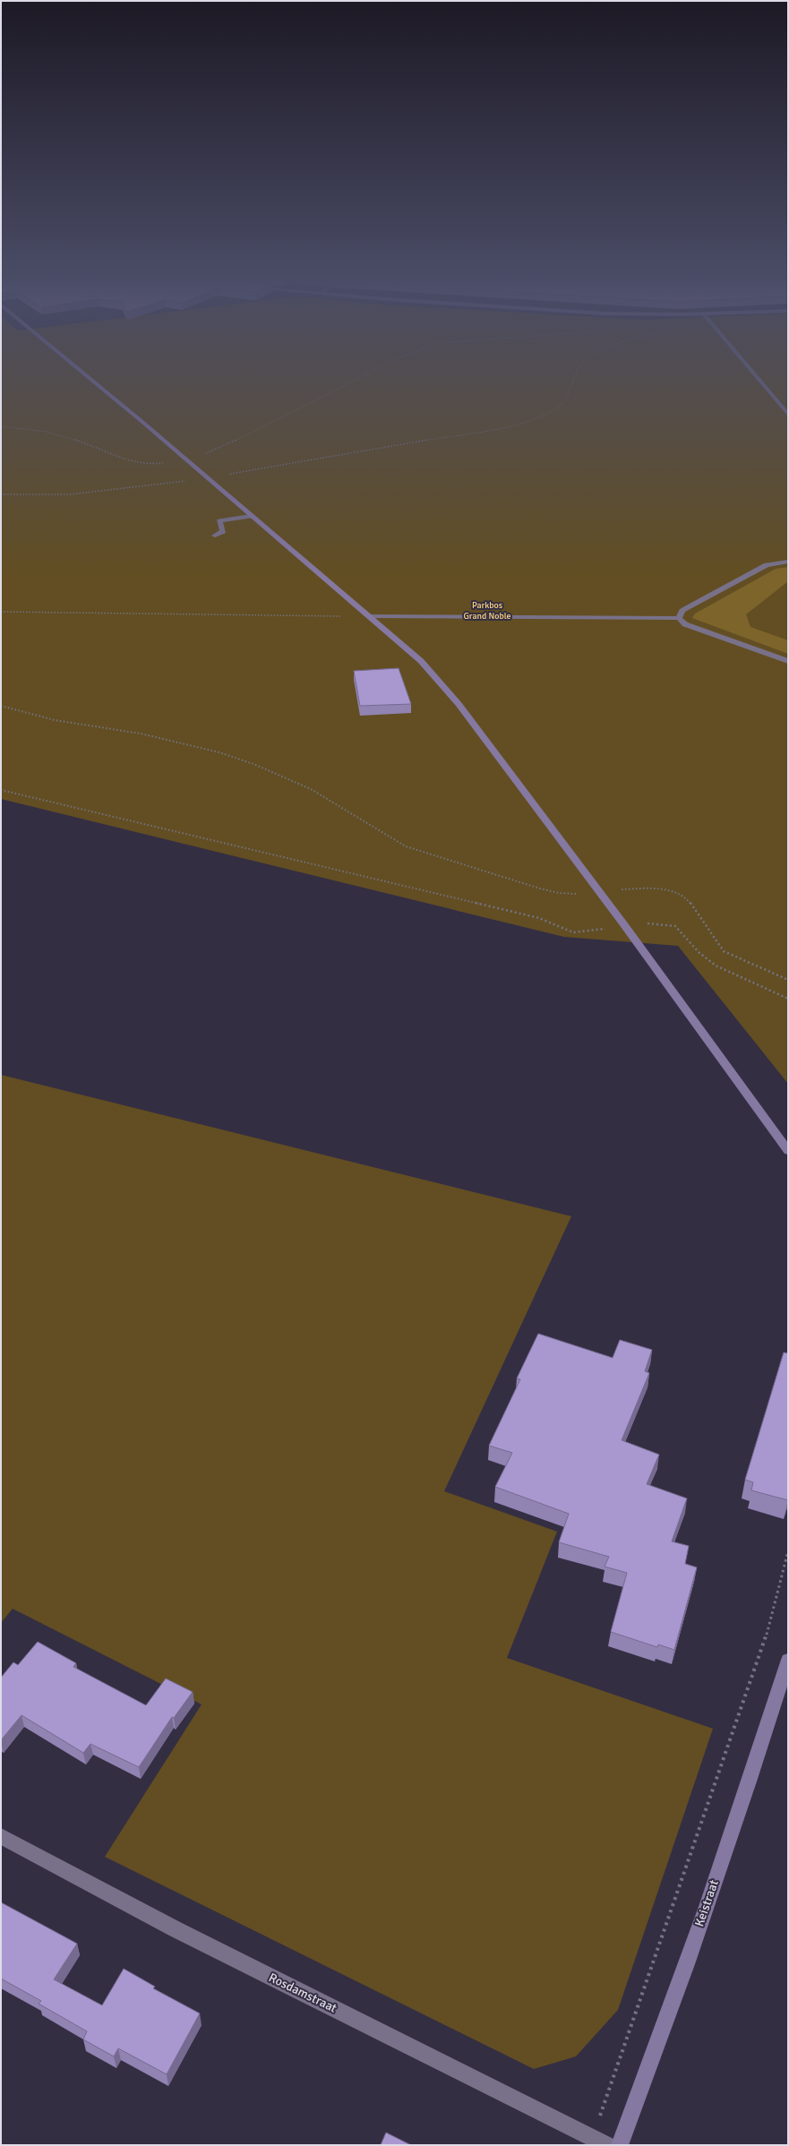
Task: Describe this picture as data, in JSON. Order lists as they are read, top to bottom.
{
  "streets": {
    "street": ["Keistraat", "Rosdamstraat"]
  },
  "parks": ["Parkbos Grand Noble"]
}
